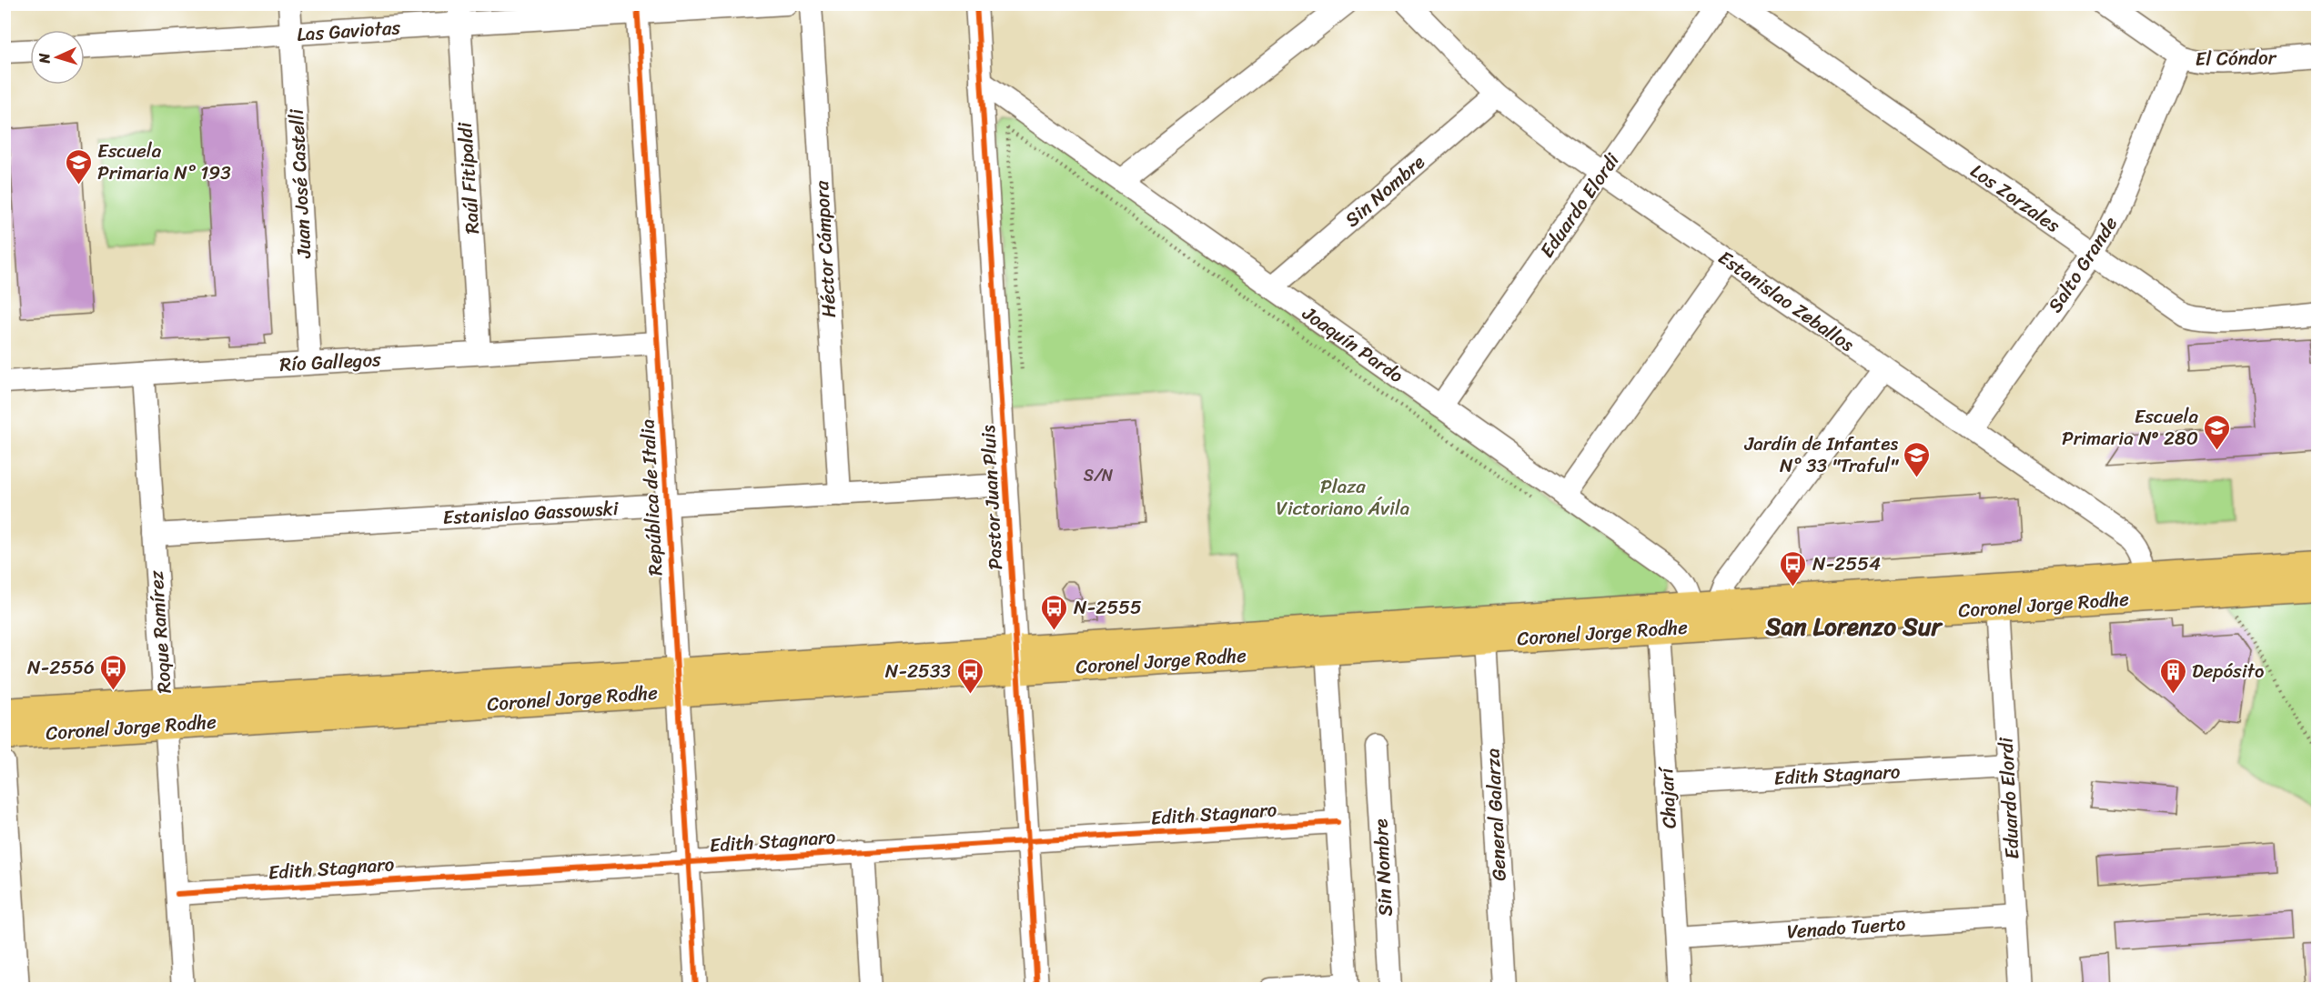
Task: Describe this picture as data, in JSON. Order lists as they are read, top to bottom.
{
  "streets": {
    "main road": ["Coronel Jorge Rodhe"],
    "street": [
      "Las Gaviotas",
      "El Cóndor",
      "Raúl Fitipaldi",
      "Juan José Castelli",
      "Sin Nombre",
      "Los Zorzales",
      "Eduardo Elordi",
      "Héctor Cámpora",
      "Salto Grande",
      "Estanislao Zeballos",
      "Joaquín Pardo",
      "Río Gallegos",
      "República de Italia",
      "Pastor Juan Pluis",
      "Estanislao Gassowski",
      "Roque Ramírez",
      "Edith Stagnaro",
      "Chajarí",
      "General Galarza",
      "Venado Tuerto"
    ]
  },
  "crossings": [
    ["Las Gaviotas", "Raúl Fitipaldi"],
    ["Las Gaviotas", "Juan José Castelli"],
    ["Las Gaviotas", "República de Italia"],
    ["El Cóndor", "Salto Grande"],
    ["Raúl Fitipaldi", "Río Gallegos"],
    ["Juan José Castelli", "Río Gallegos"],
    ["Sin Nombre", "Estanislao Zeballos"],
    ["Sin Nombre", "Joaquín Pardo"],
    ["Los Zorzales", "Salto Grande"],
    ["Eduardo Elordi", "Estanislao Zeballos"],
    ["Eduardo Elordi", "Joaquín Pardo"],
    ["Eduardo Elordi", "Coronel Jorge Rodhe"],
    ["Eduardo Elordi", "Edith Stagnaro"],
    ["Eduardo Elordi", "Venado Tuerto"],
    ["Héctor Cámpora", "Estanislao Gassowski"],
    ["Salto Grande", "Estanislao Zeballos"],
    ["Estanislao Zeballos", "Coronel Jorge Rodhe"],
    ["Joaquín Pardo", "Pastor Juan Pluis"],
    ["Joaquín Pardo", "Coronel Jorge Rodhe"],
    ["Río Gallegos", "República de Italia"],
    ["Río Gallegos", "Roque Ramírez"],
    ["República de Italia", "Estanislao Gassowski"],
    ["República de Italia", "Coronel Jorge Rodhe"],
    ["República de Italia", "Edith Stagnaro"],
    ["Pastor Juan Pluis", "Estanislao Gassowski"],
    ["Pastor Juan Pluis", "Coronel Jorge Rodhe"],
    ["Pastor Juan Pluis", "Edith Stagnaro"],
    ["Estanislao Gassowski", "Roque Ramírez"],
    ["Coronel Jorge Rodhe", "Roque Ramírez"],
    ["Coronel Jorge Rodhe", "Chajarí"],
    ["Coronel Jorge Rodhe", "General Galarza"],
    ["Roque Ramírez", "Edith Stagnaro"],
    ["Edith Stagnaro", "Chajarí"],
    ["Chajarí", "Venado Tuerto"]
  ],
  "districts": ["San Lorenzo Sur"],
  "parks": ["Plaza Victoriano Ávila"],
  "places": {
    "school or university": ["Escuela Primaria N° 193", "Escuela Primaria Nº 280", "Jardín de Infantes N° 33 \"Traful\""],
    "bus stop": [
      "N-2554",
      "N-2555",
      "N-2556",
      "N-2533"
    ],
    "building": ["Depósito"]
  },
  "house_numbers": ["S/N"],
  "north": "left"
}
